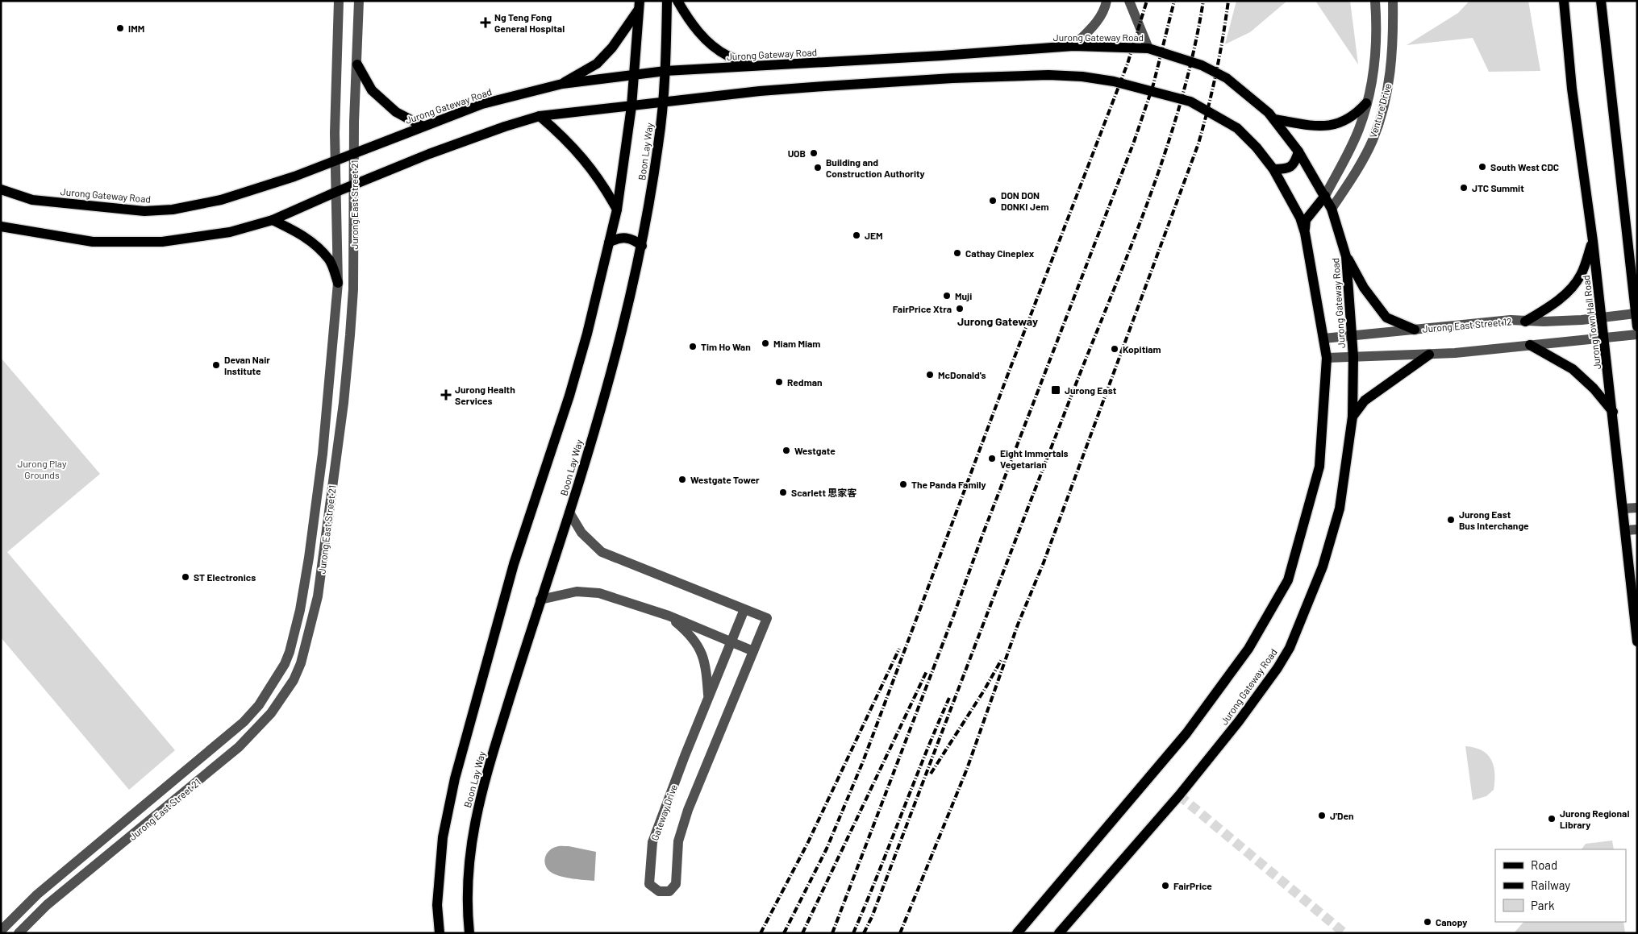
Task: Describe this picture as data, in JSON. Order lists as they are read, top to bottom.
{
  "streets": {
    "main road": ["Jurong Gateway Road", "Boon Lay Way", "Jurong Town Hall Road"],
    "street": [
      "Venture Drive",
      "Jurong East Street 21",
      "Jurong East Street 12",
      "Gateway Drive"
    ]
  },
  "crossings": [
    ["Jurong Gateway Road", "Venture Drive"],
    ["Jurong Gateway Road", "Boon Lay Way"],
    ["Jurong Gateway Road", "Jurong East Street 21"],
    ["Jurong Gateway Road", "Jurong East Street 12"],
    ["Boon Lay Way", "Gateway Drive"],
    ["Jurong Town Hall Road", "Jurong East Street 12"]
  ],
  "districts": ["Jurong Gateway"],
  "parks": ["Jurong Play Grounds"],
  "places": {
    "health": ["Ng Teng Fong General Hospital", "Jurong Health Services"],
    "other": [
      "IMM",
      "UOB",
      "South West CDC",
      "Building and Construction Authority",
      "JTC Summit",
      "DON DON DONKI Jem",
      "JEM",
      "Cathay Cineplex",
      "Muji",
      "FairPrice Xtra",
      "Miam Miam",
      "Tim Ho Wan",
      "Kopitiam",
      "Devan Nair Institute",
      "McDonald's",
      "Redman",
      "Westgate",
      "Eight Immortals Vegetarian",
      "Westgate Tower",
      "The Panda Family",
      "Scarlett 思家客",
      "Jurong East Bus Interchange",
      "ST Electronics",
      "J'Den",
      "Jurong Regional Library",
      "FairPrice",
      "Canopy"
    ],
    "transit": ["Jurong East"]
  },
  "legend": ["Road", "Railway", "Park"]
}
